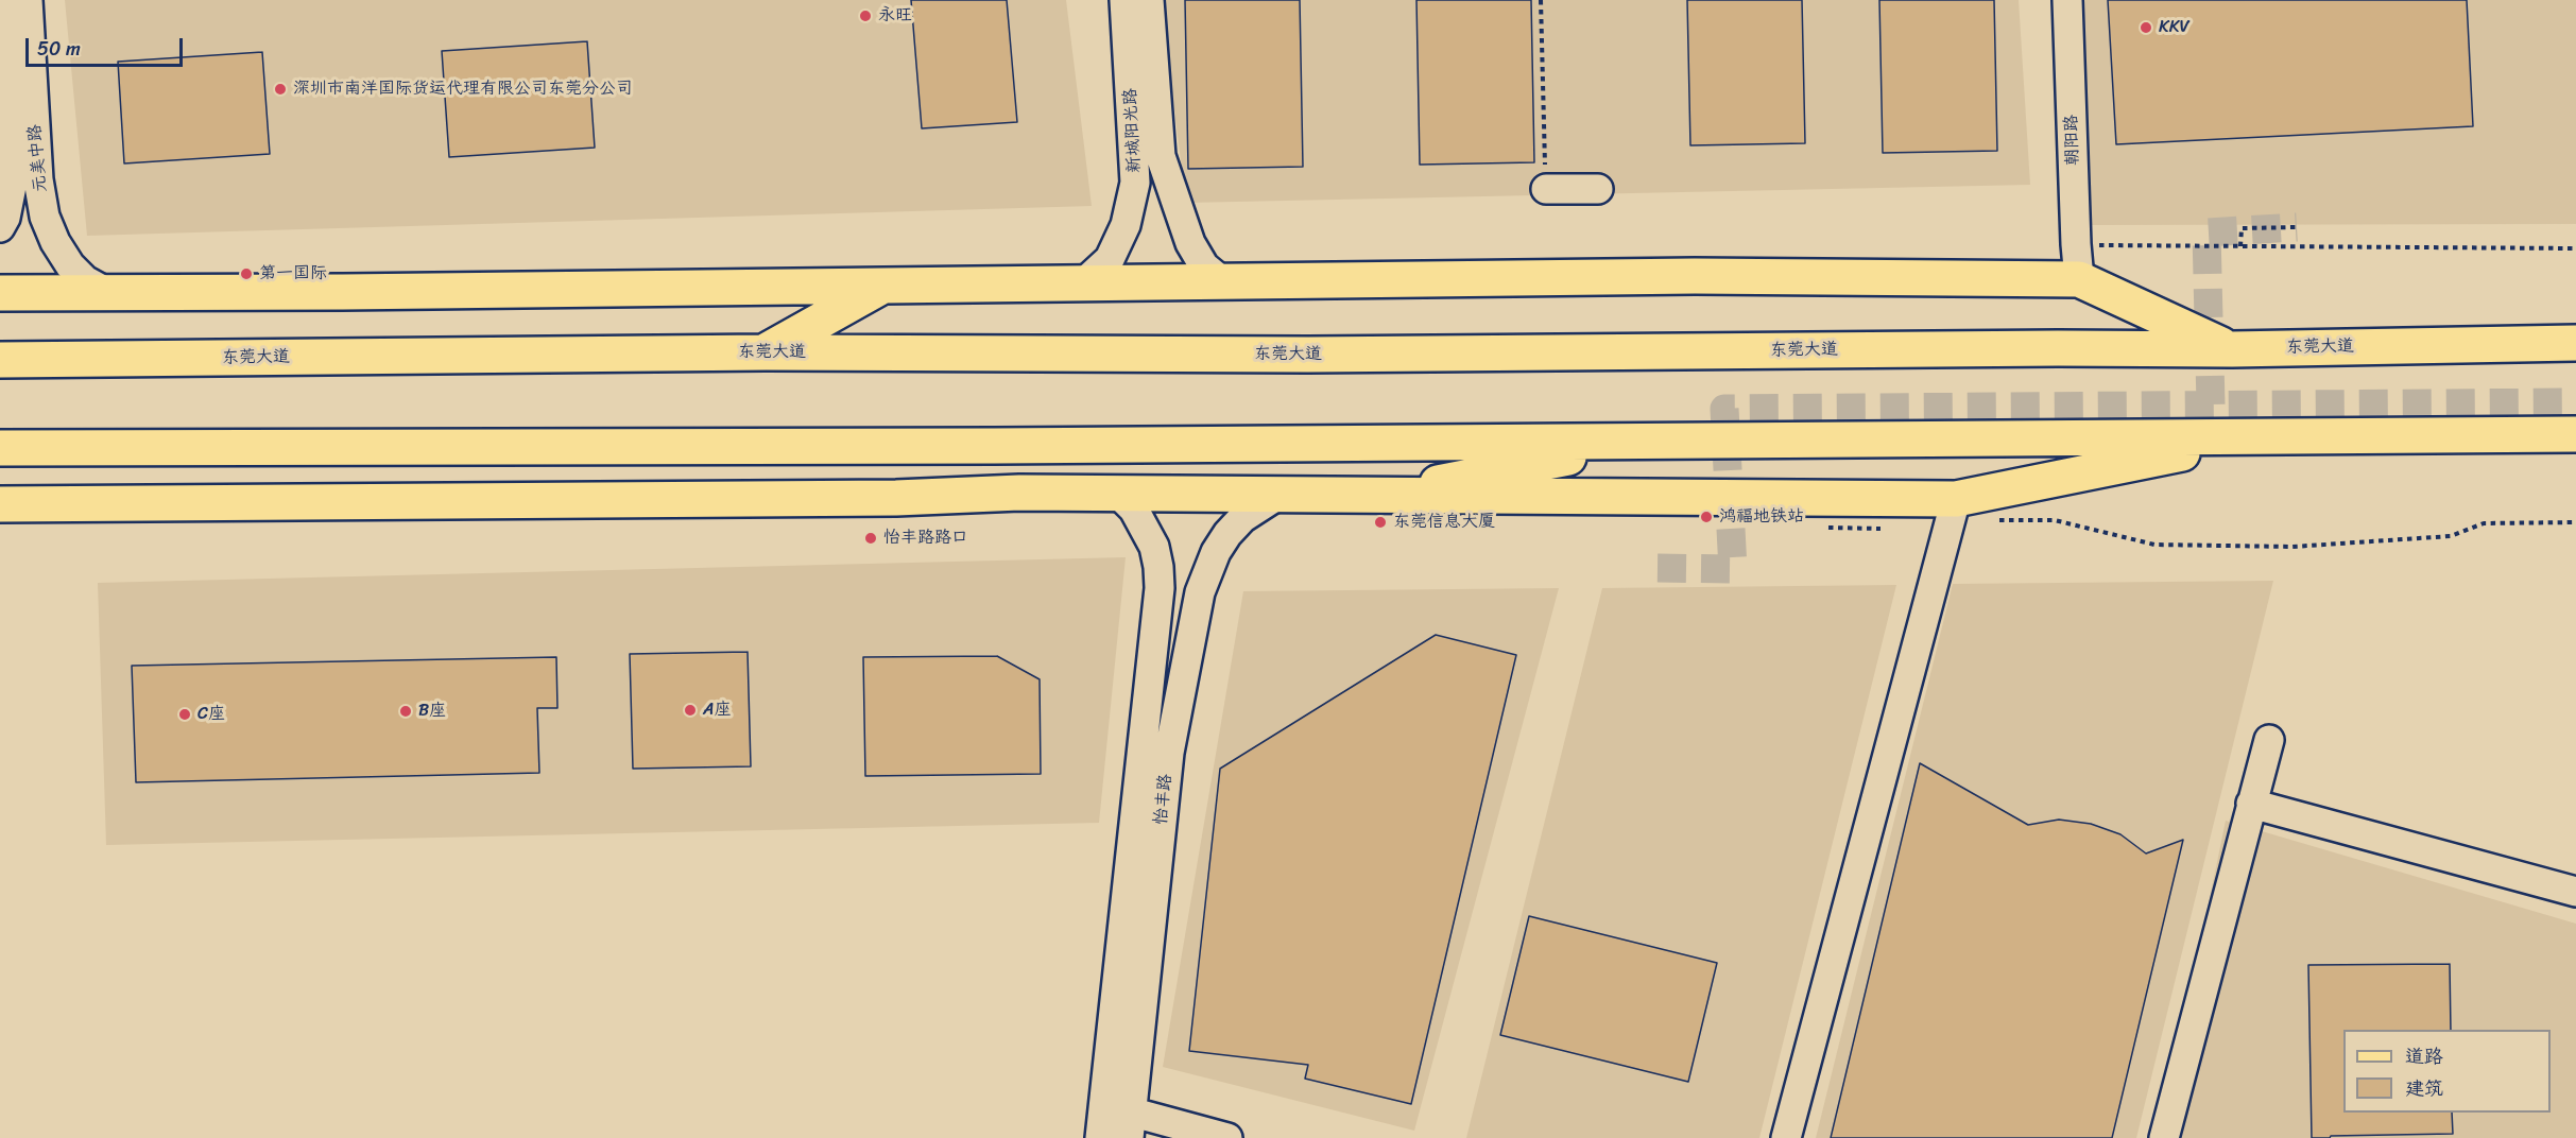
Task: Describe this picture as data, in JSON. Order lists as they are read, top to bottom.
{
  "streets": {
    "main road": ["东莞大道"],
    "street": [
      "新城阳光路",
      "朝阳路",
      "元美中路",
      "怡丰路"
    ]
  },
  "places": [
    "永旺",
    "KKV",
    "深圳市南洋国际货运代理有限公司东莞分公司",
    "第一国际",
    "鸿福地铁站",
    "东莞信息大厦",
    "怡丰路路口",
    "A座",
    "B座",
    "C座"
  ],
  "legend": ["道路", "建筑"],
  "scale_bar": "50 m"
}
